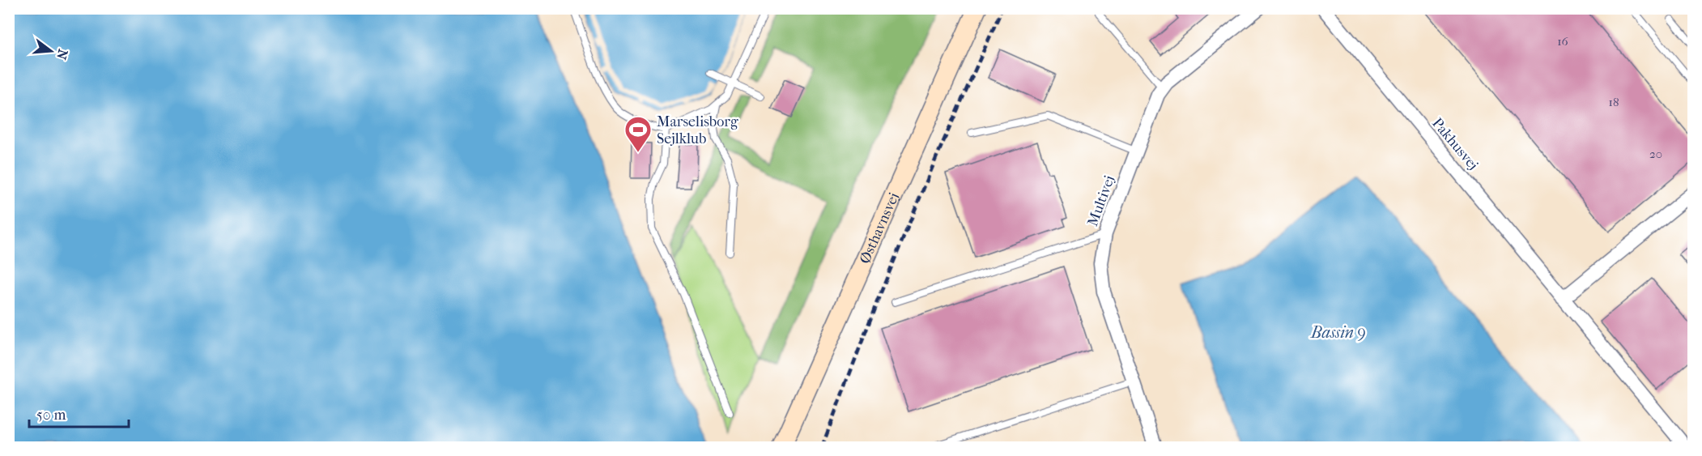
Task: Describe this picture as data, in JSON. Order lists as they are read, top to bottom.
{
  "streets": {
    "street": ["Pakhusvej", "Multivej", "Østhavnsvej"]
  },
  "water": ["Bassin 9"],
  "places": {
    "sports": ["Marselisborg Sejlklub"]
  },
  "house_numbers": ["16", "18", "20"],
  "scale_bar": "50 m",
  "north": "right"
}
